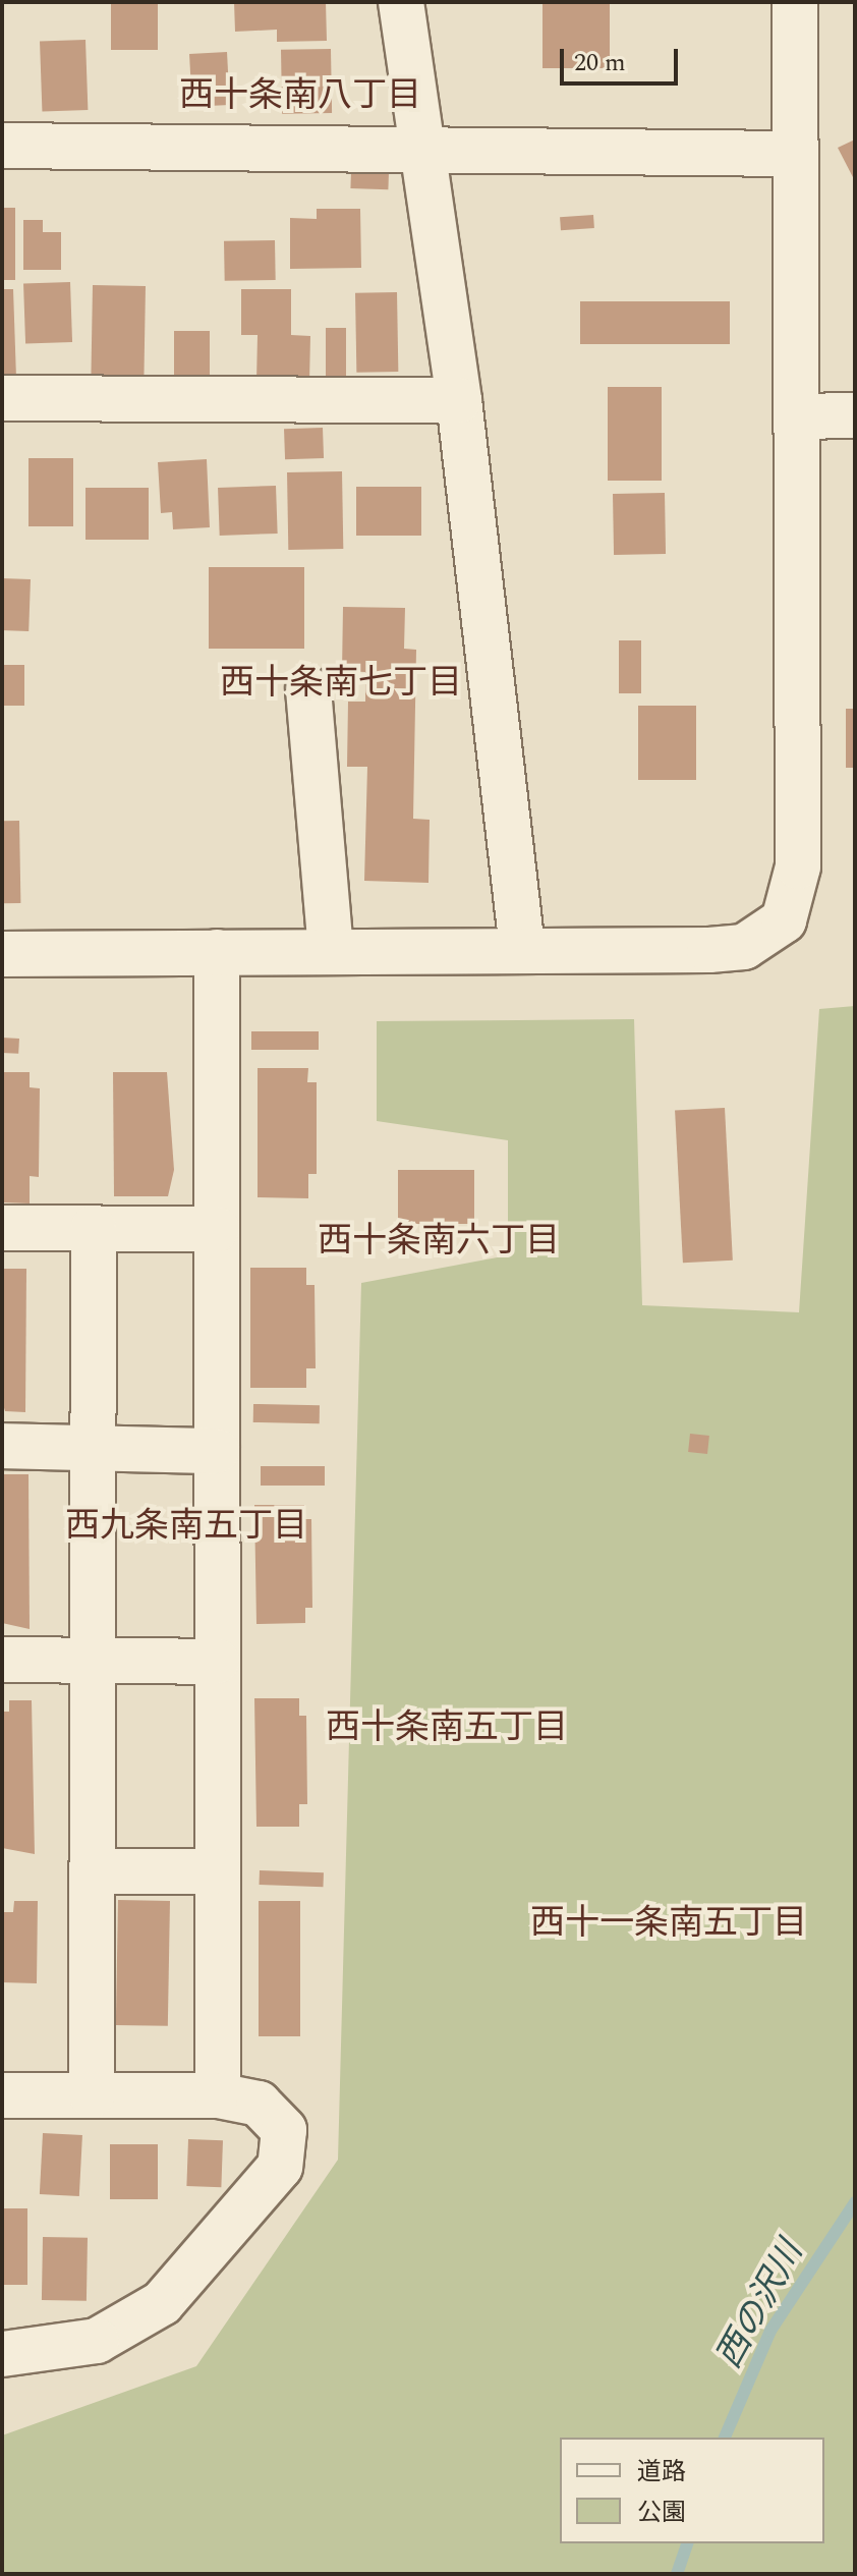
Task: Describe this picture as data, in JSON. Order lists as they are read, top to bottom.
{
  "districts": [
    "西十条南八丁目",
    "西十条南七丁目",
    "西十条南六丁目",
    "西九条南五丁目",
    "西十条南五丁目",
    "西十一条南五丁目"
  ],
  "water": ["西の沢川"],
  "legend": ["道路", "公園"],
  "scale_bar": "20 m"
}
